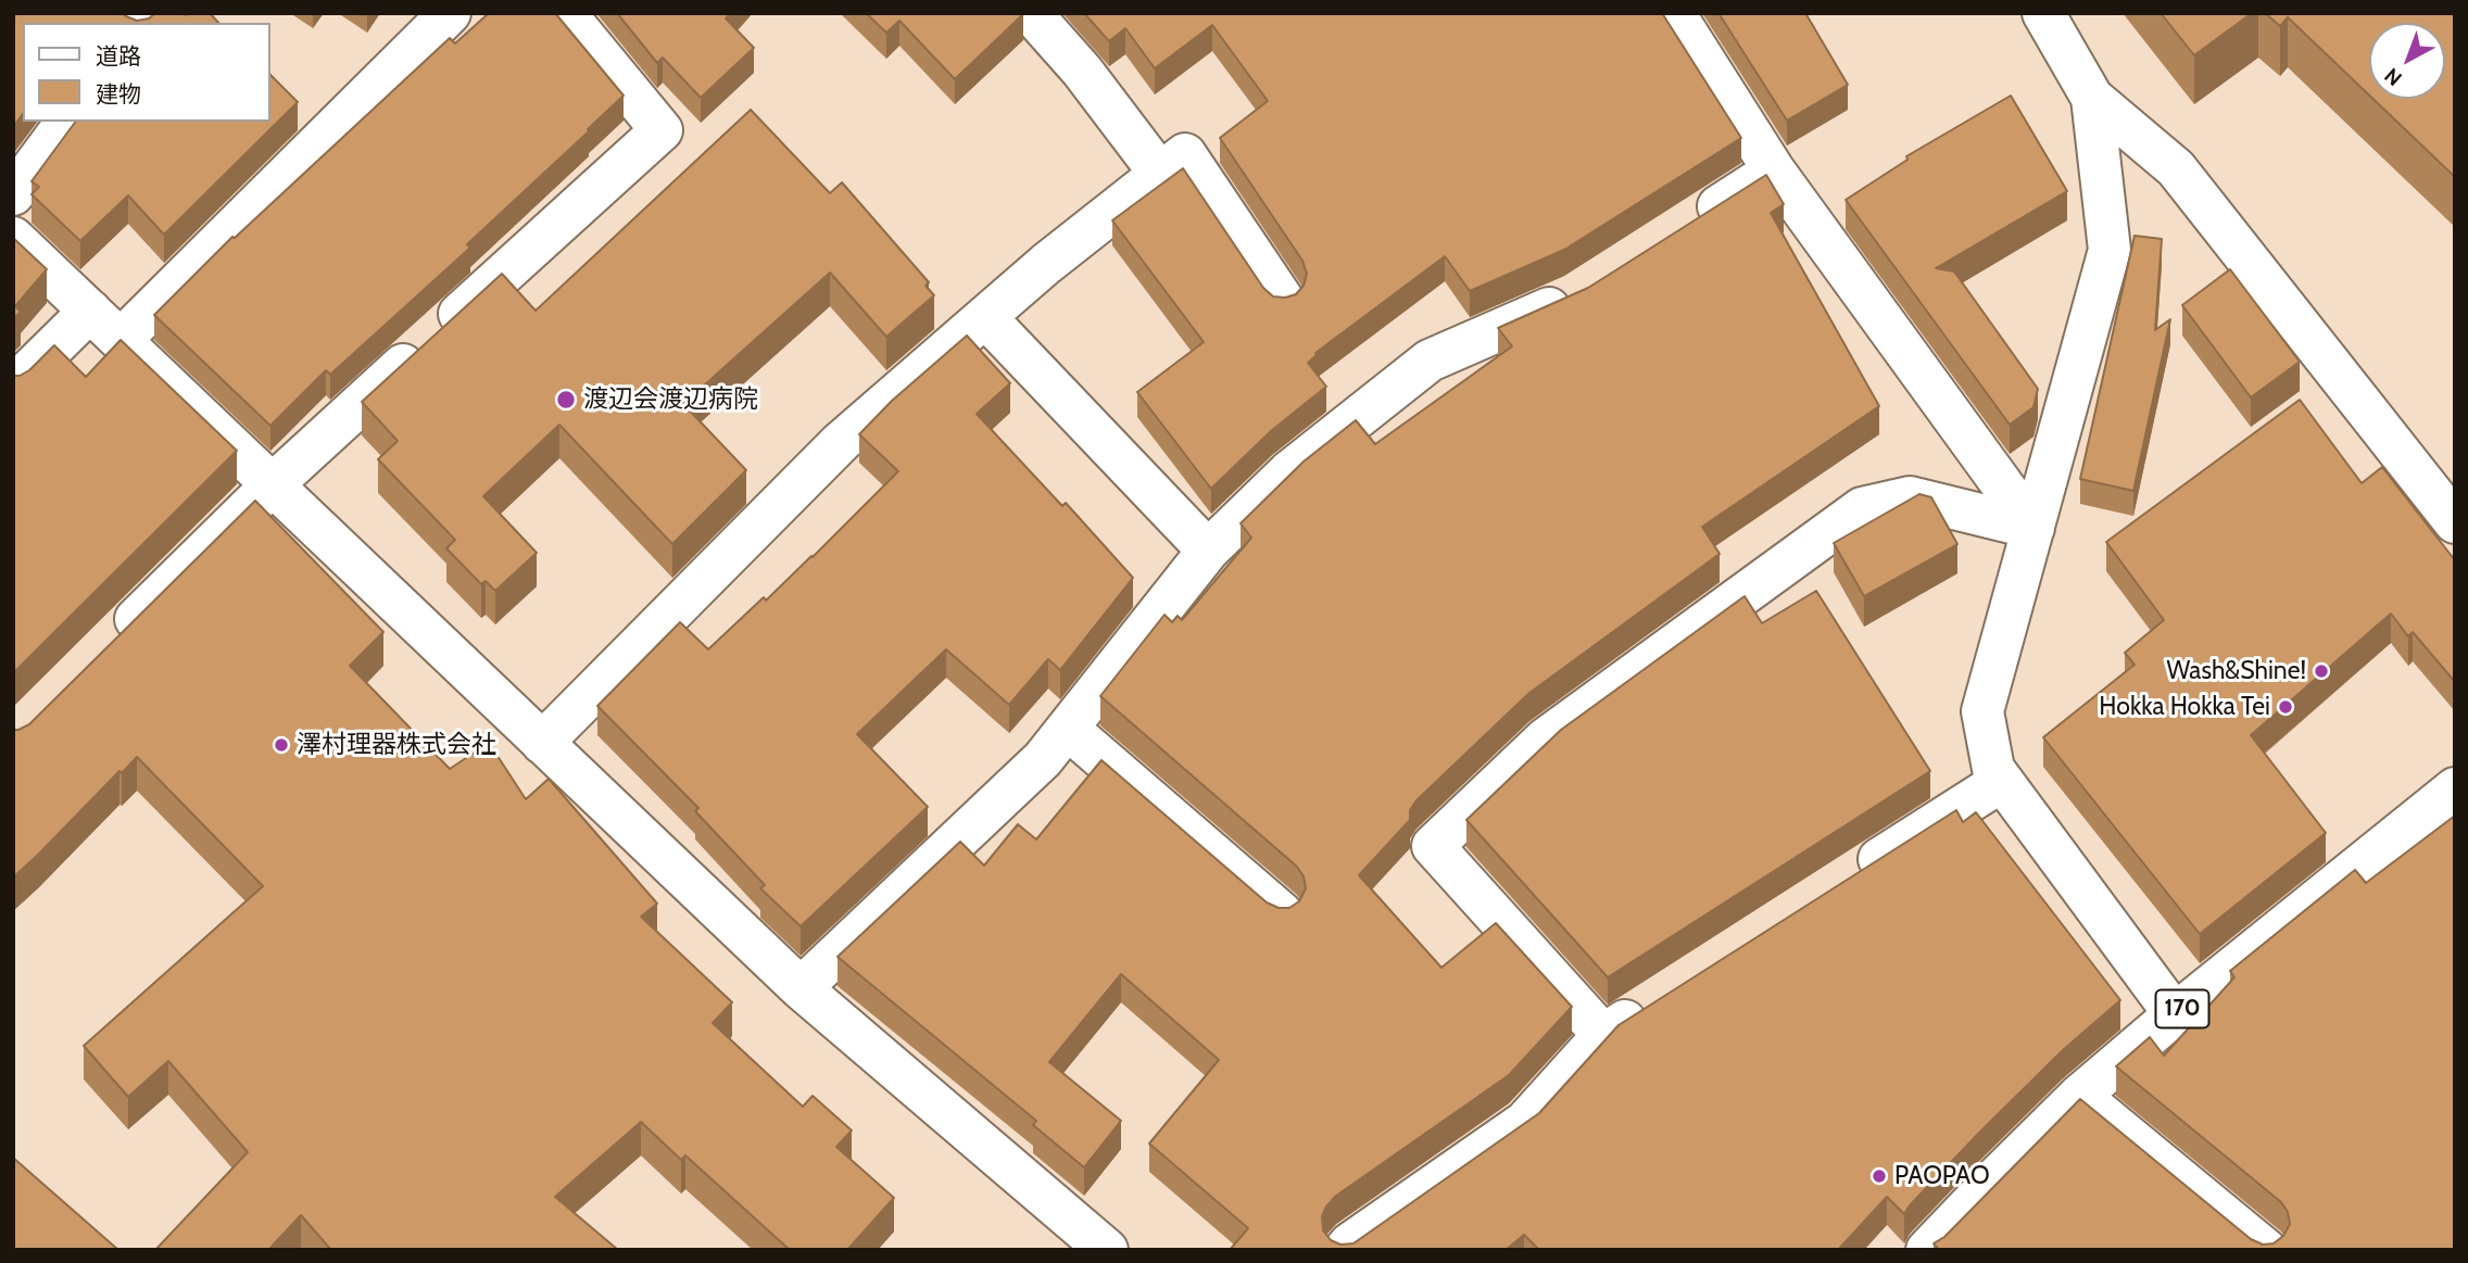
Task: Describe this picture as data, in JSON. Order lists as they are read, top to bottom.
{
  "streets": {
    "main road": ["170"]
  },
  "places": [
    "渡辺会渡辺病院",
    "Wash&Shine!",
    "Hokka Hokka Tei",
    "澤村理器株式会社",
    "PAOPAO"
  ],
  "legend": ["道路", "建物"],
  "north": "bottom left"
}
